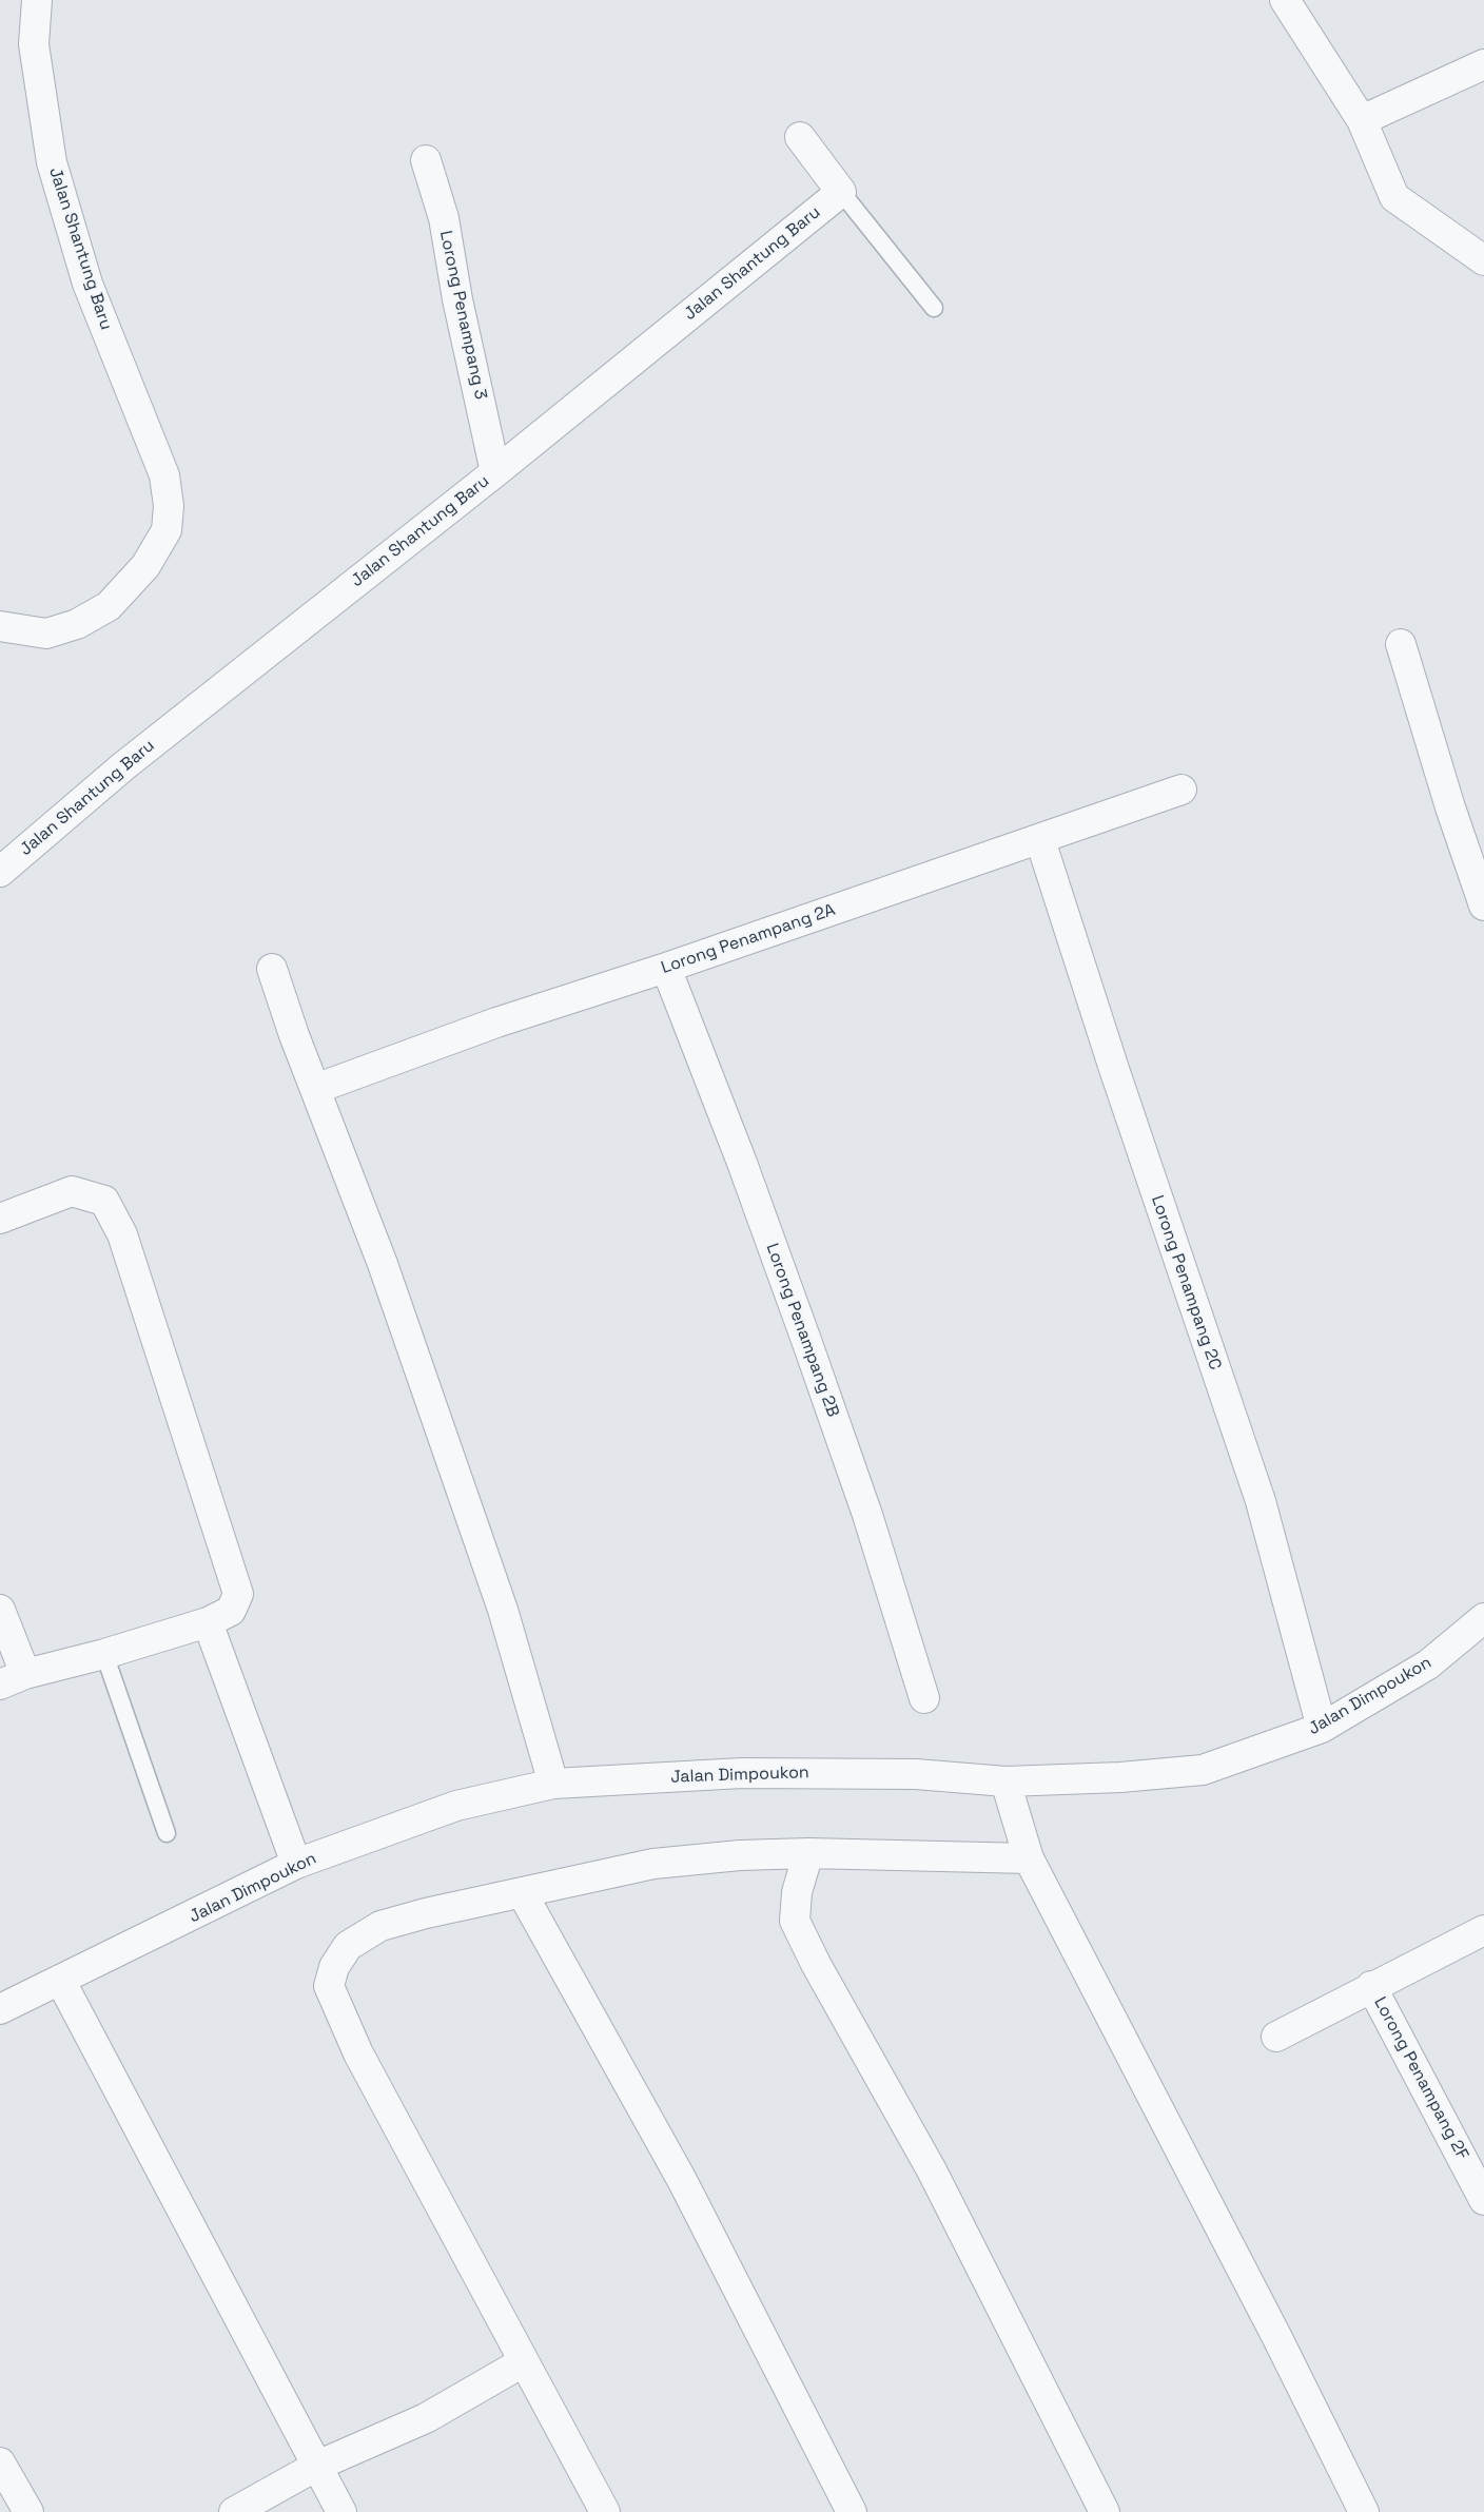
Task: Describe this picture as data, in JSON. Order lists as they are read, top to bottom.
{
  "streets": {
    "street": [
      "Jalan Shantung Baru",
      "Lorong Penampang 3",
      "Lorong Penampang 2A",
      "Lorong Penampang 2C",
      "Lorong Penampang 2B",
      "Jalan Dimpoukon",
      "Lorong Penampang 2F"
    ]
  },
  "crossings": [
    ["Jalan Shantung Baru", "Lorong Penampang 3"],
    ["Lorong Penampang 2A", "Lorong Penampang 2C"],
    ["Lorong Penampang 2A", "Lorong Penampang 2B"],
    ["Lorong Penampang 2C", "Jalan Dimpoukon"]
  ]
}
